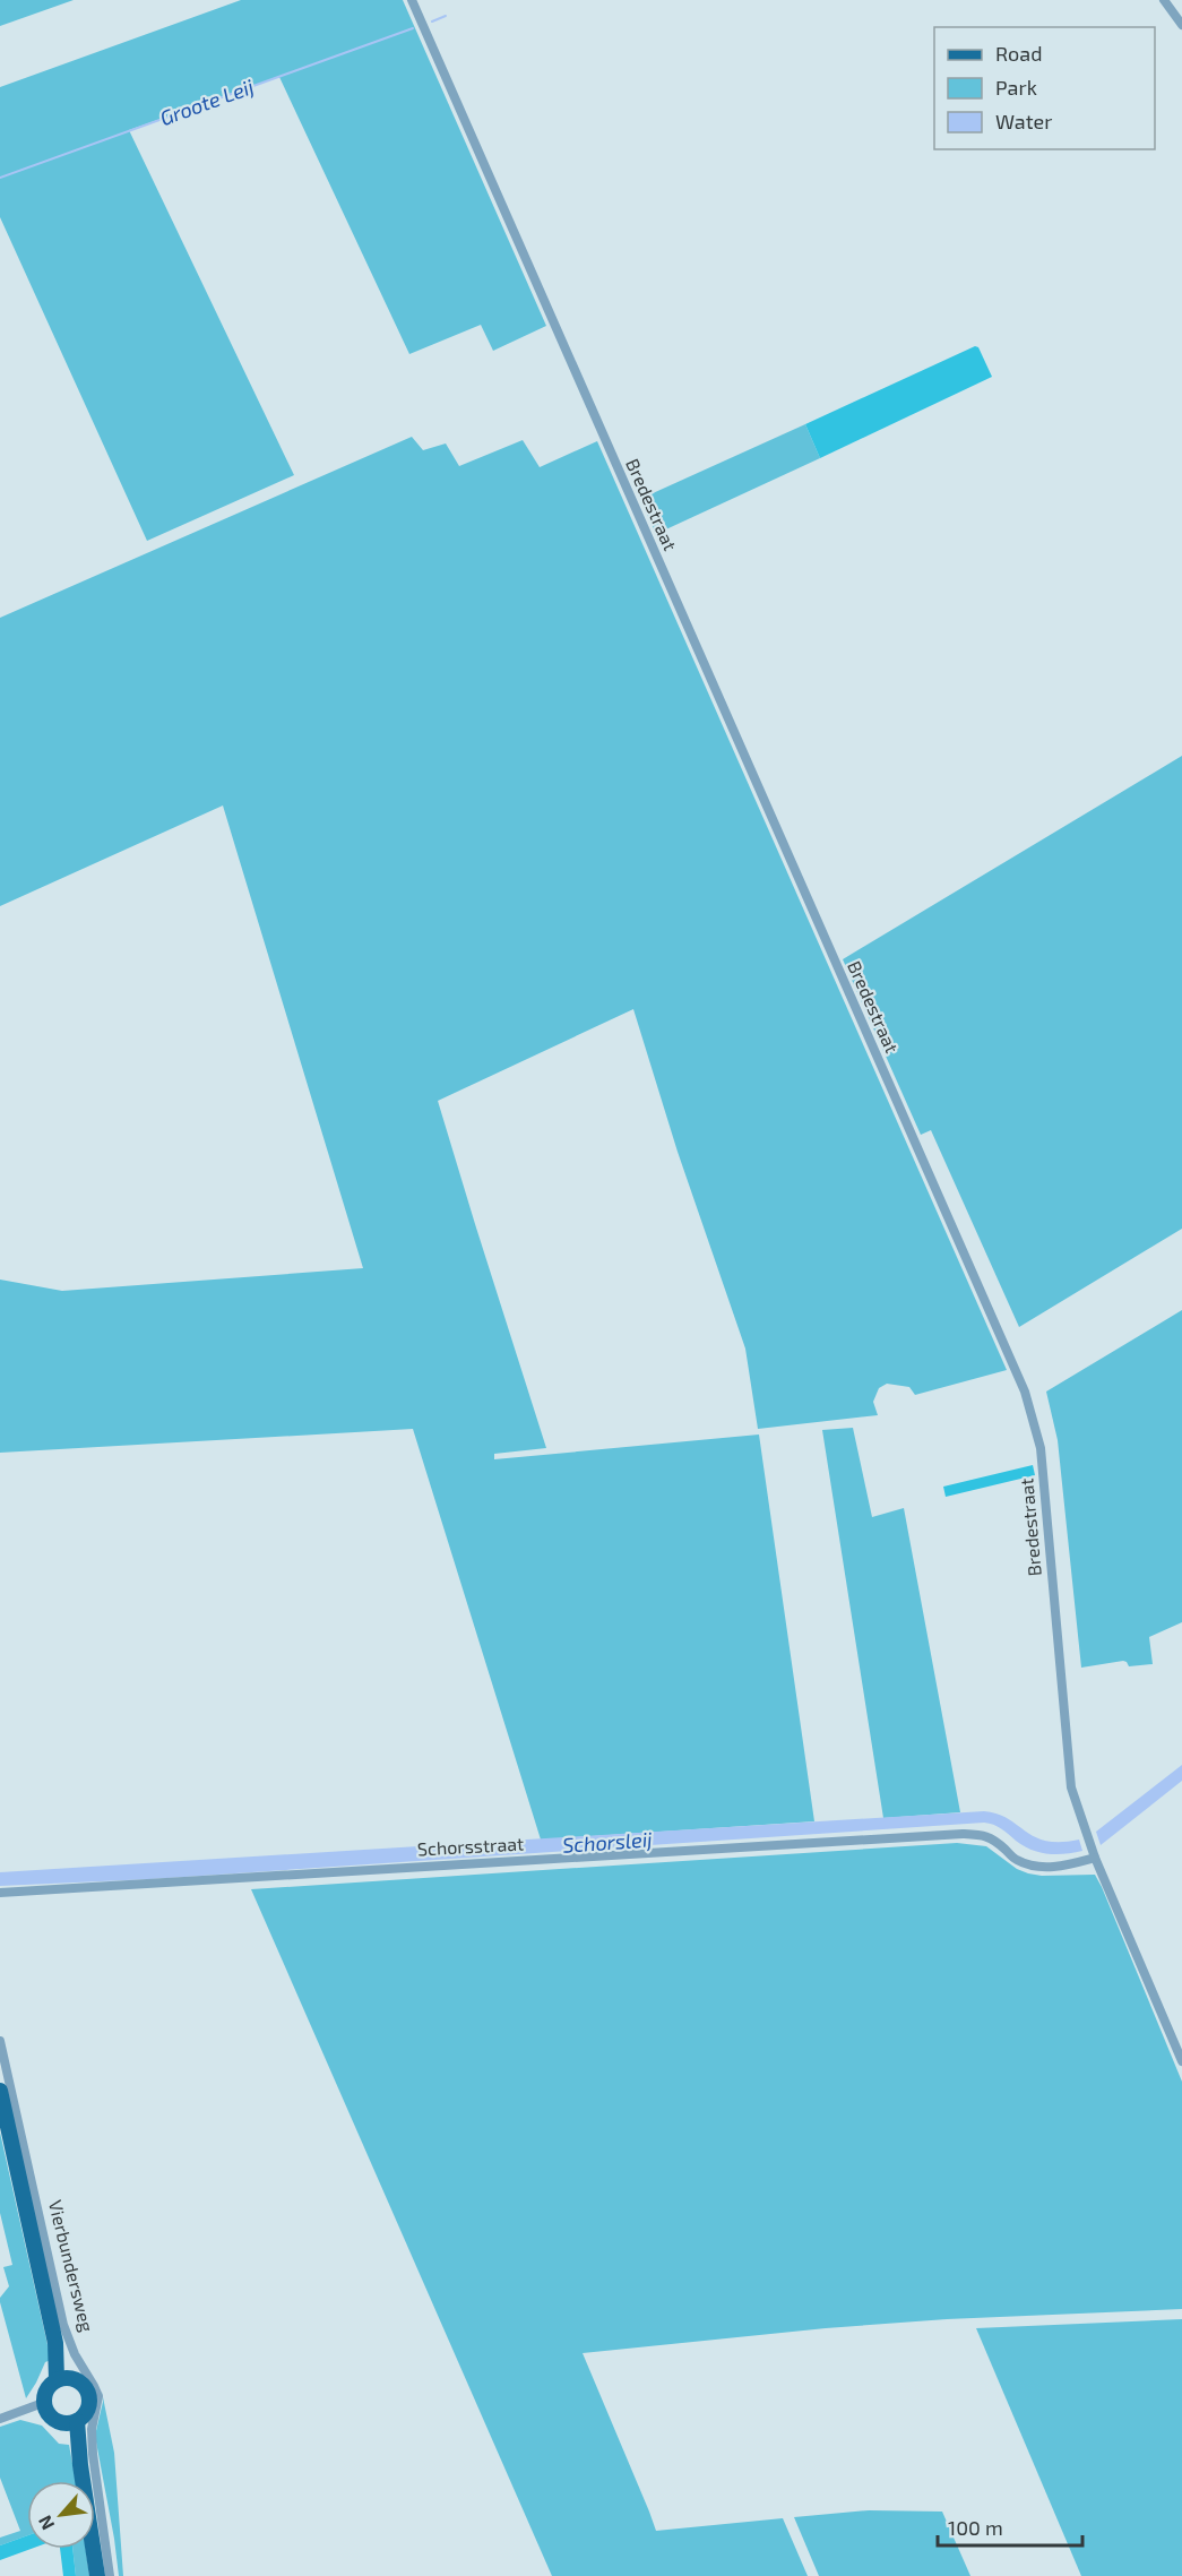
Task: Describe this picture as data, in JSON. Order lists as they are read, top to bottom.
{
  "streets": {
    "main road": ["Vierbundersweg"],
    "street": ["Bredestraat", "Schorsstraat"]
  },
  "crossings": [
    ["Bredestraat", "Schorsstraat"]
  ],
  "water": ["Groote Leij", "Schorsleij"],
  "legend": ["Road", "Park", "Water"],
  "scale_bar": "100 m",
  "north": "bottom left"
}
